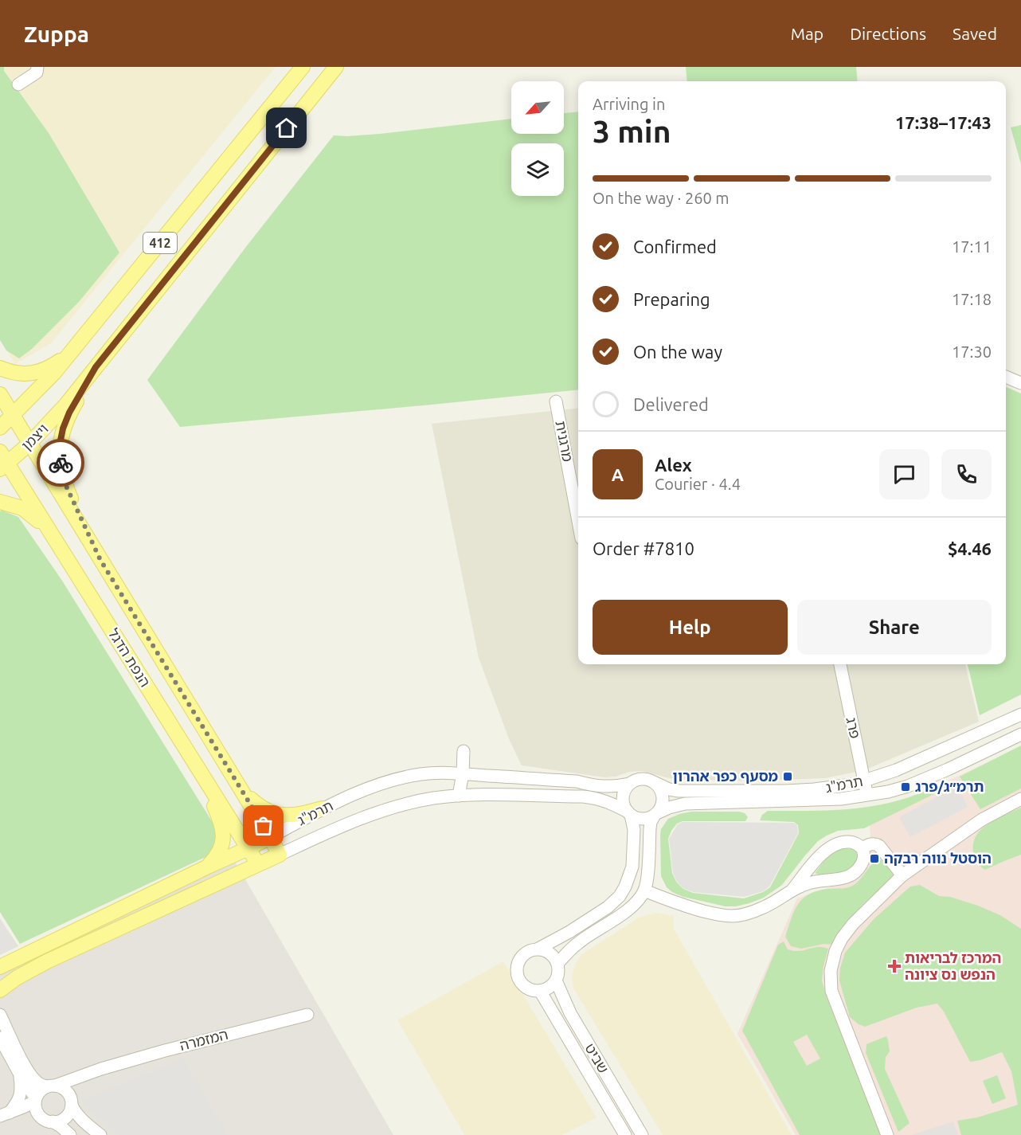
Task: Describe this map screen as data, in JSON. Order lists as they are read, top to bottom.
{
  "streets": {
    "main road": [
      "412",
      "ויצמן",
      "הנפת הדגל",
      "תרמ\"ג"
    ],
    "street": [
      "מרגנית",
      "פרג",
      "המזמרה",
      "שביט"
    ]
  },
  "crossings": [
    ["412", "הנפת הדגל"],
    ["ויצמן", "הנפת הדגל"],
    ["הנפת הדגל", "תרמ\"ג"],
    ["פרג", "תרמ\"ג"]
  ],
  "places": {
    "transit": ["מסעף כפר אהרון", "תרמ״ג/פרג", "הוסטל נווה רבקה"],
    "health": ["המרכז לבריאות הנפש נס ציונה"]
  },
  "north": "bottom left",
  "page": {
    "header": "Zuppa",
    "nav": ["Map", "Directions", "Saved"],
    "heading": ["3 min", "Arriving in", "17:38–17:43"],
    "panel": [
      "Alex",
      "Courier · 4.4",
      "Order #7810",
      "$4.46"
    ],
    "bar": "On the way · 260 m",
    "list": [
      ["Confirmed", "17:11"],
      ["Preparing", "17:18"],
      ["On the way", "17:30"],
      "Delivered"
    ],
    "round": "A",
    "buttons": ["Help", "Share"]
  }
}
